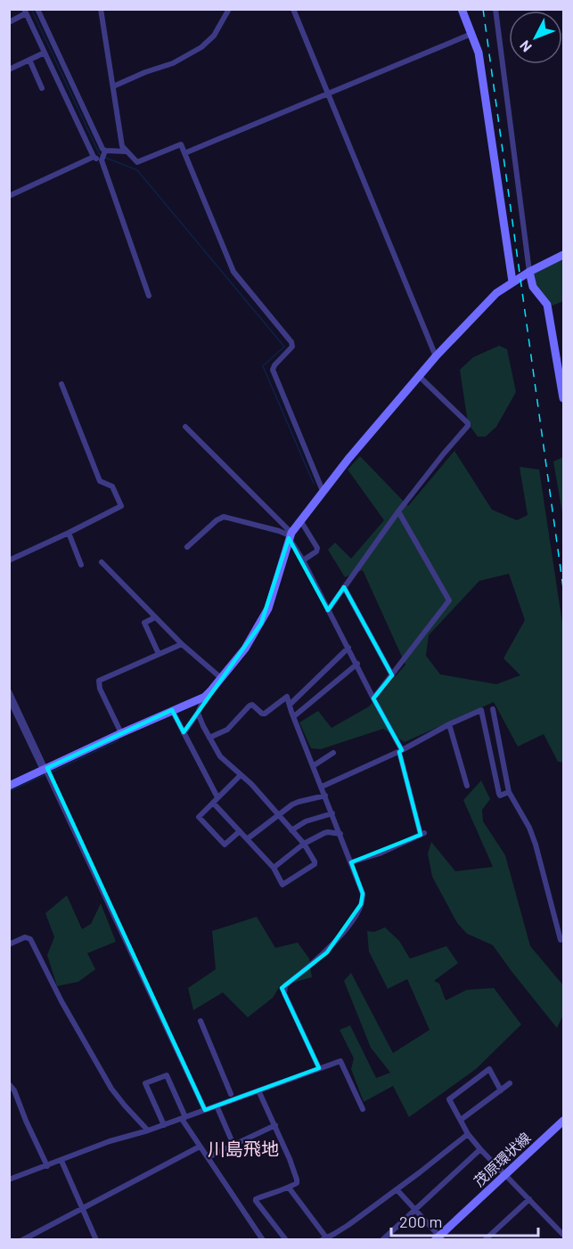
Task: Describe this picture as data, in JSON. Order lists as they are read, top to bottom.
{
  "streets": {
    "street": ["茂原環状線"]
  },
  "districts": ["川島飛地"],
  "scale_bar": "200 m",
  "north": "bottom left"
}
